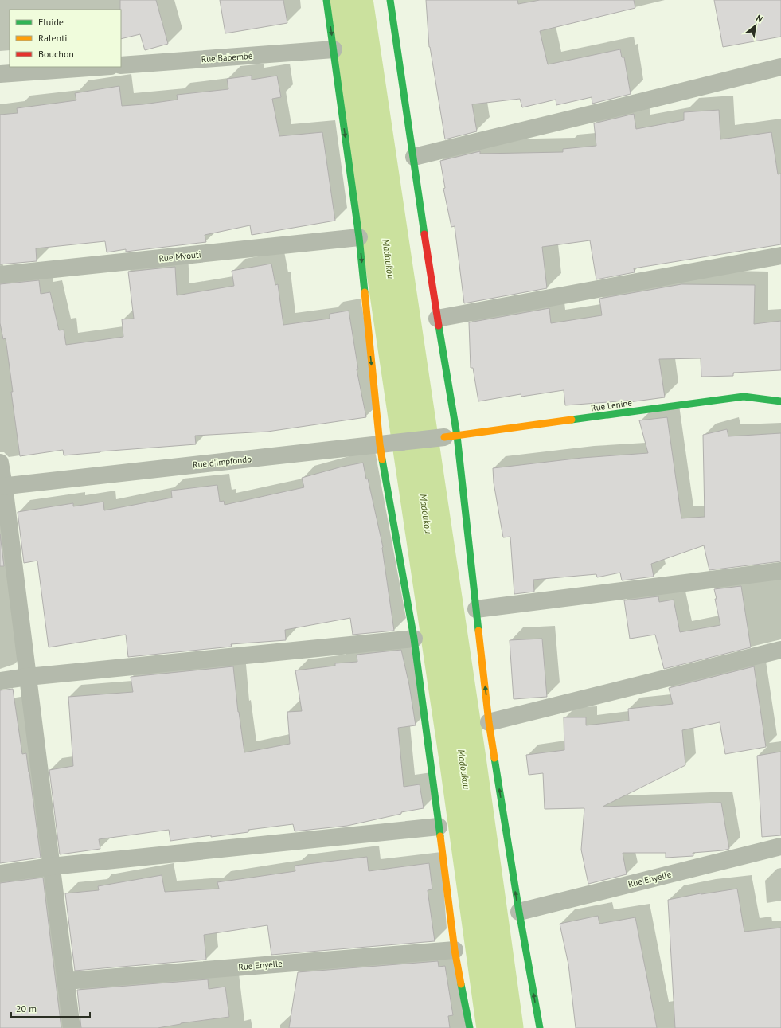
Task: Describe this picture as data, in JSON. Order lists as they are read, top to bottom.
{
  "streets": {
    "main road": ["Rue Lenine"],
    "street": [
      "Rue Babembé",
      "Rue Mvouti",
      "Rue d'Impfondo",
      "Rue Enyelle"
    ]
  },
  "crossings": [
    ["Rue Lenine", "Rue d'Impfondo"]
  ],
  "water": ["Madoukou"],
  "legend": ["Fluide", "Ralenti", "Bouchon"],
  "scale_bar": "20 m",
  "north": "top right"
}
